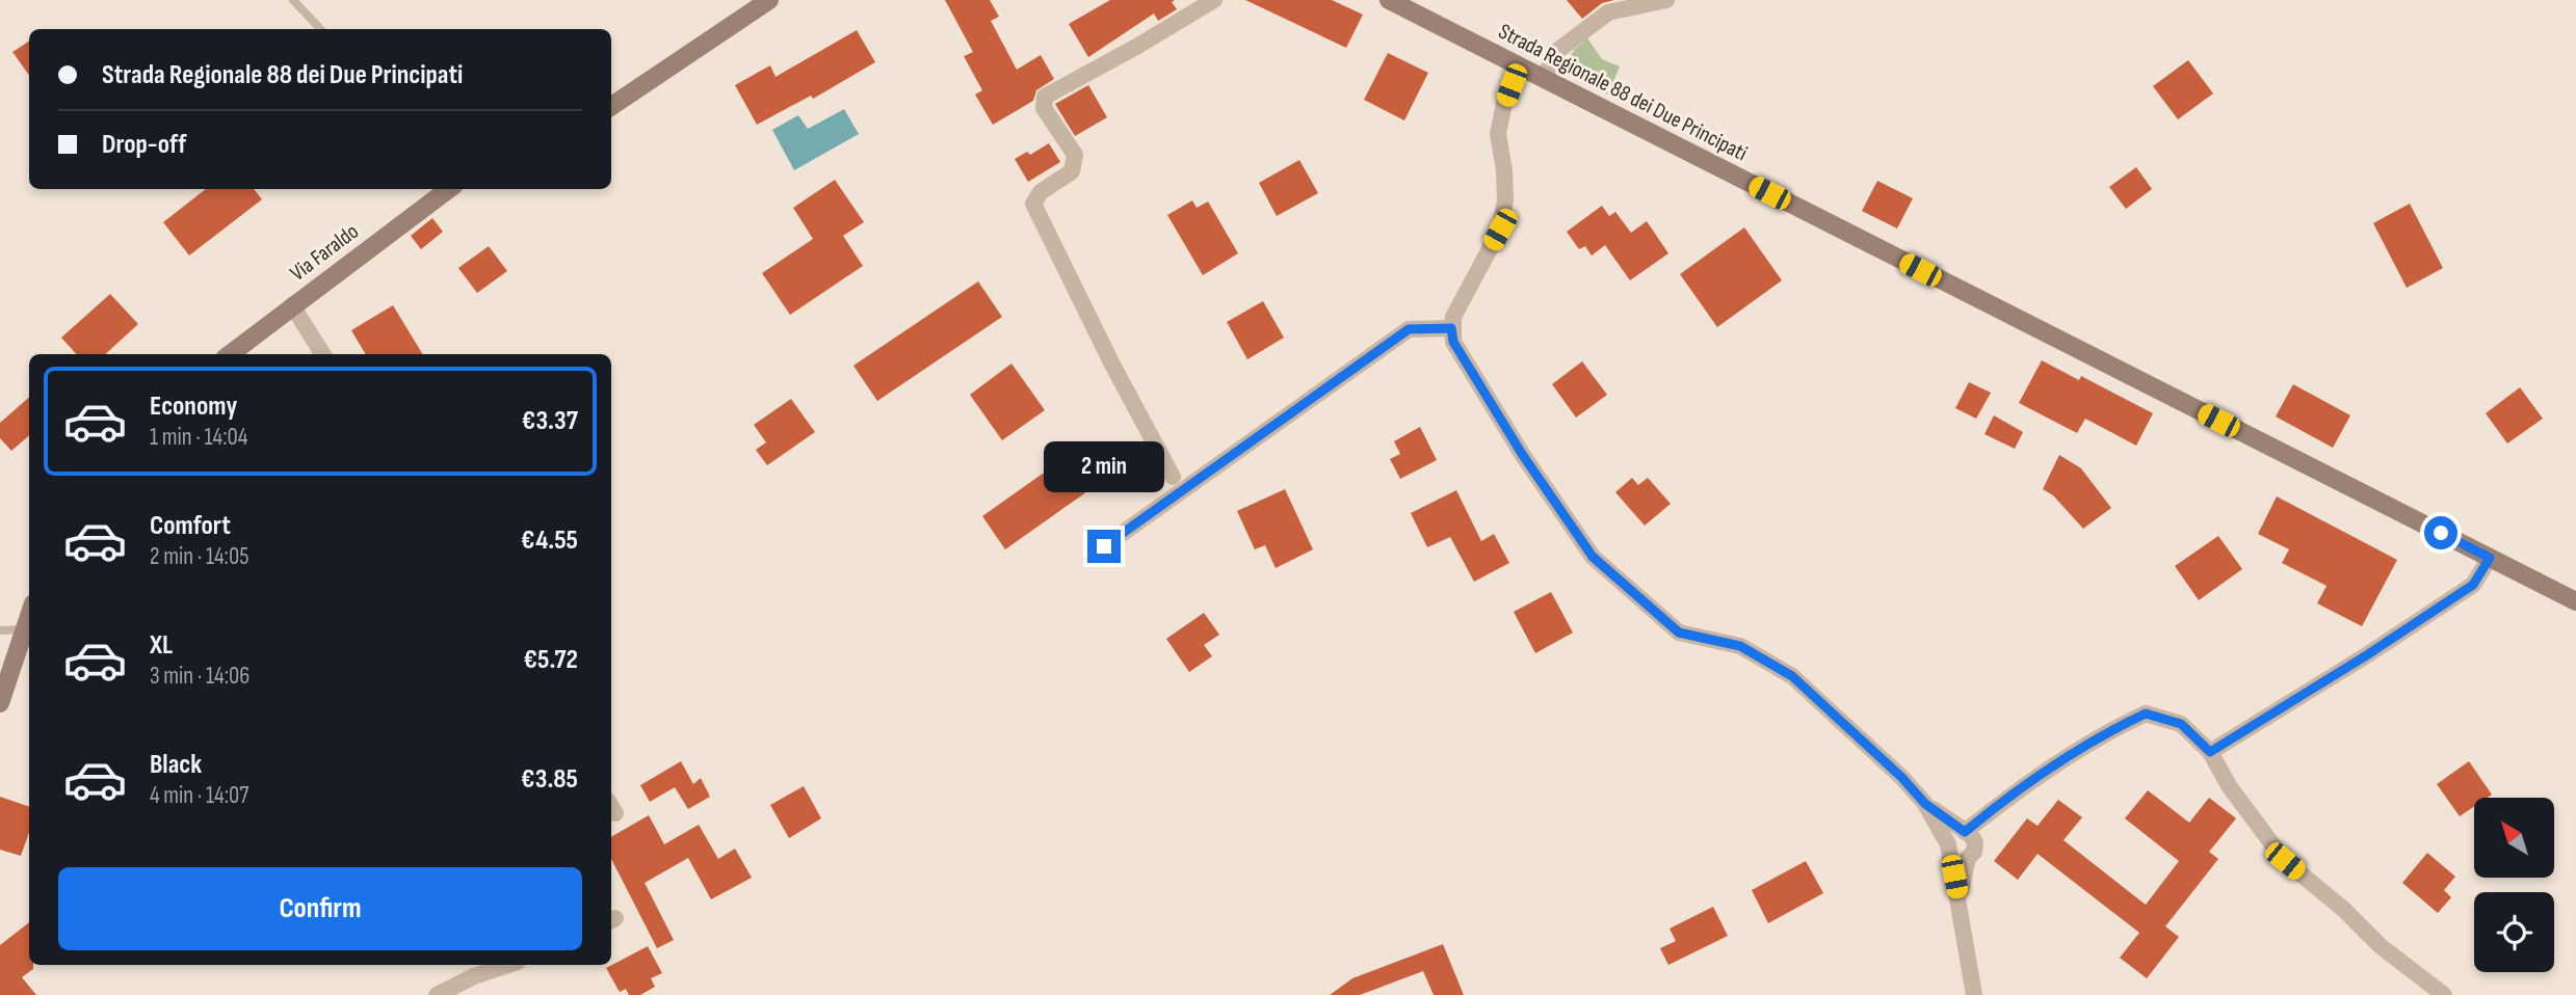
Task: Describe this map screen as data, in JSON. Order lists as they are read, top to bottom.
{
  "streets": {
    "main road": ["Strada Regionale 88 dei Due Principati", "Via Faraldo"]
  },
  "north": "top left",
  "page": {
    "banner": ["Strada Regionale 88 dei Due Principati", "Drop-off"],
    "list": [
      {
        "name": "Economy",
        "note": "1 min · 14:04",
        "value": "€3.37"
      },
      {
        "name": "Comfort",
        "note": "2 min · 14:05",
        "value": "€4.55"
      },
      {
        "name": "XL",
        "note": "3 min · 14:06",
        "value": "€5.72"
      },
      {
        "name": "Black",
        "note": "4 min · 14:07",
        "value": "€3.85"
      }
    ],
    "bubble": "2 min",
    "buttons": "Confirm"
  }
}
